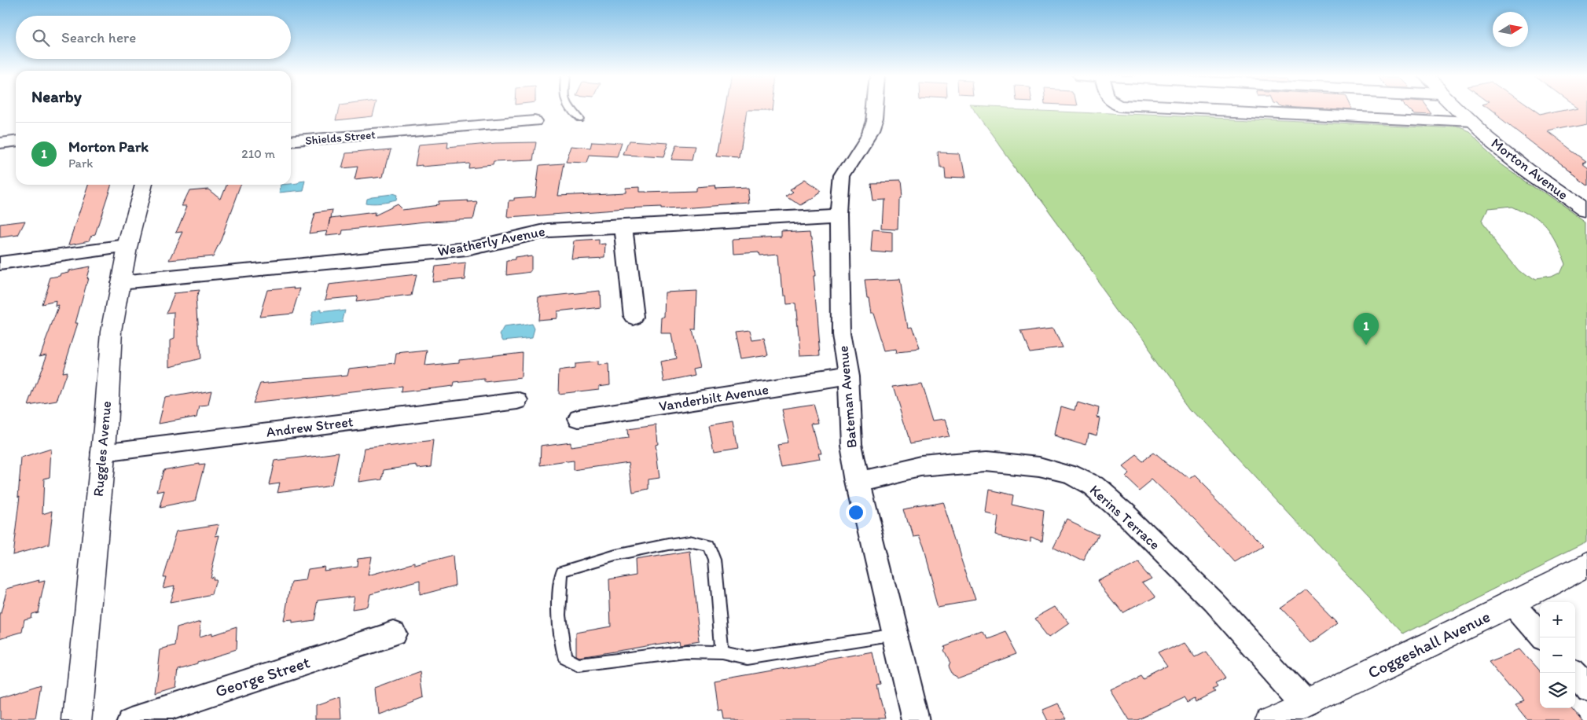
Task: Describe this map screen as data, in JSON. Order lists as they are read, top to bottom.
{
  "streets": {
    "street": [
      "Shields Street",
      "Morton Avenue",
      "Weatherly Avenue",
      "Bateman Avenue",
      "Vanderbilt Avenue",
      "Andrew Street",
      "Ruggles Avenue",
      "Kerins Terrace",
      "Coggeshall Avenue",
      "George Street"
    ]
  },
  "crossings": [
    ["Weatherly Avenue", "Bateman Avenue"],
    ["Weatherly Avenue", "Ruggles Avenue"],
    ["Bateman Avenue", "Vanderbilt Avenue"],
    ["Bateman Avenue", "Kerins Terrace"],
    ["Andrew Street", "Ruggles Avenue"],
    ["Kerins Terrace", "Coggeshall Avenue"]
  ],
  "north": "right",
  "page": {
    "search": "Search here",
    "heading": "Nearby",
    "list": [
      {
        "mark": "1",
        "name": "Morton Park",
        "note": "Park",
        "value": "210 m"
      }
    ],
    "pins": "1",
    "map_buttons": ["+", "−"]
  }
}
